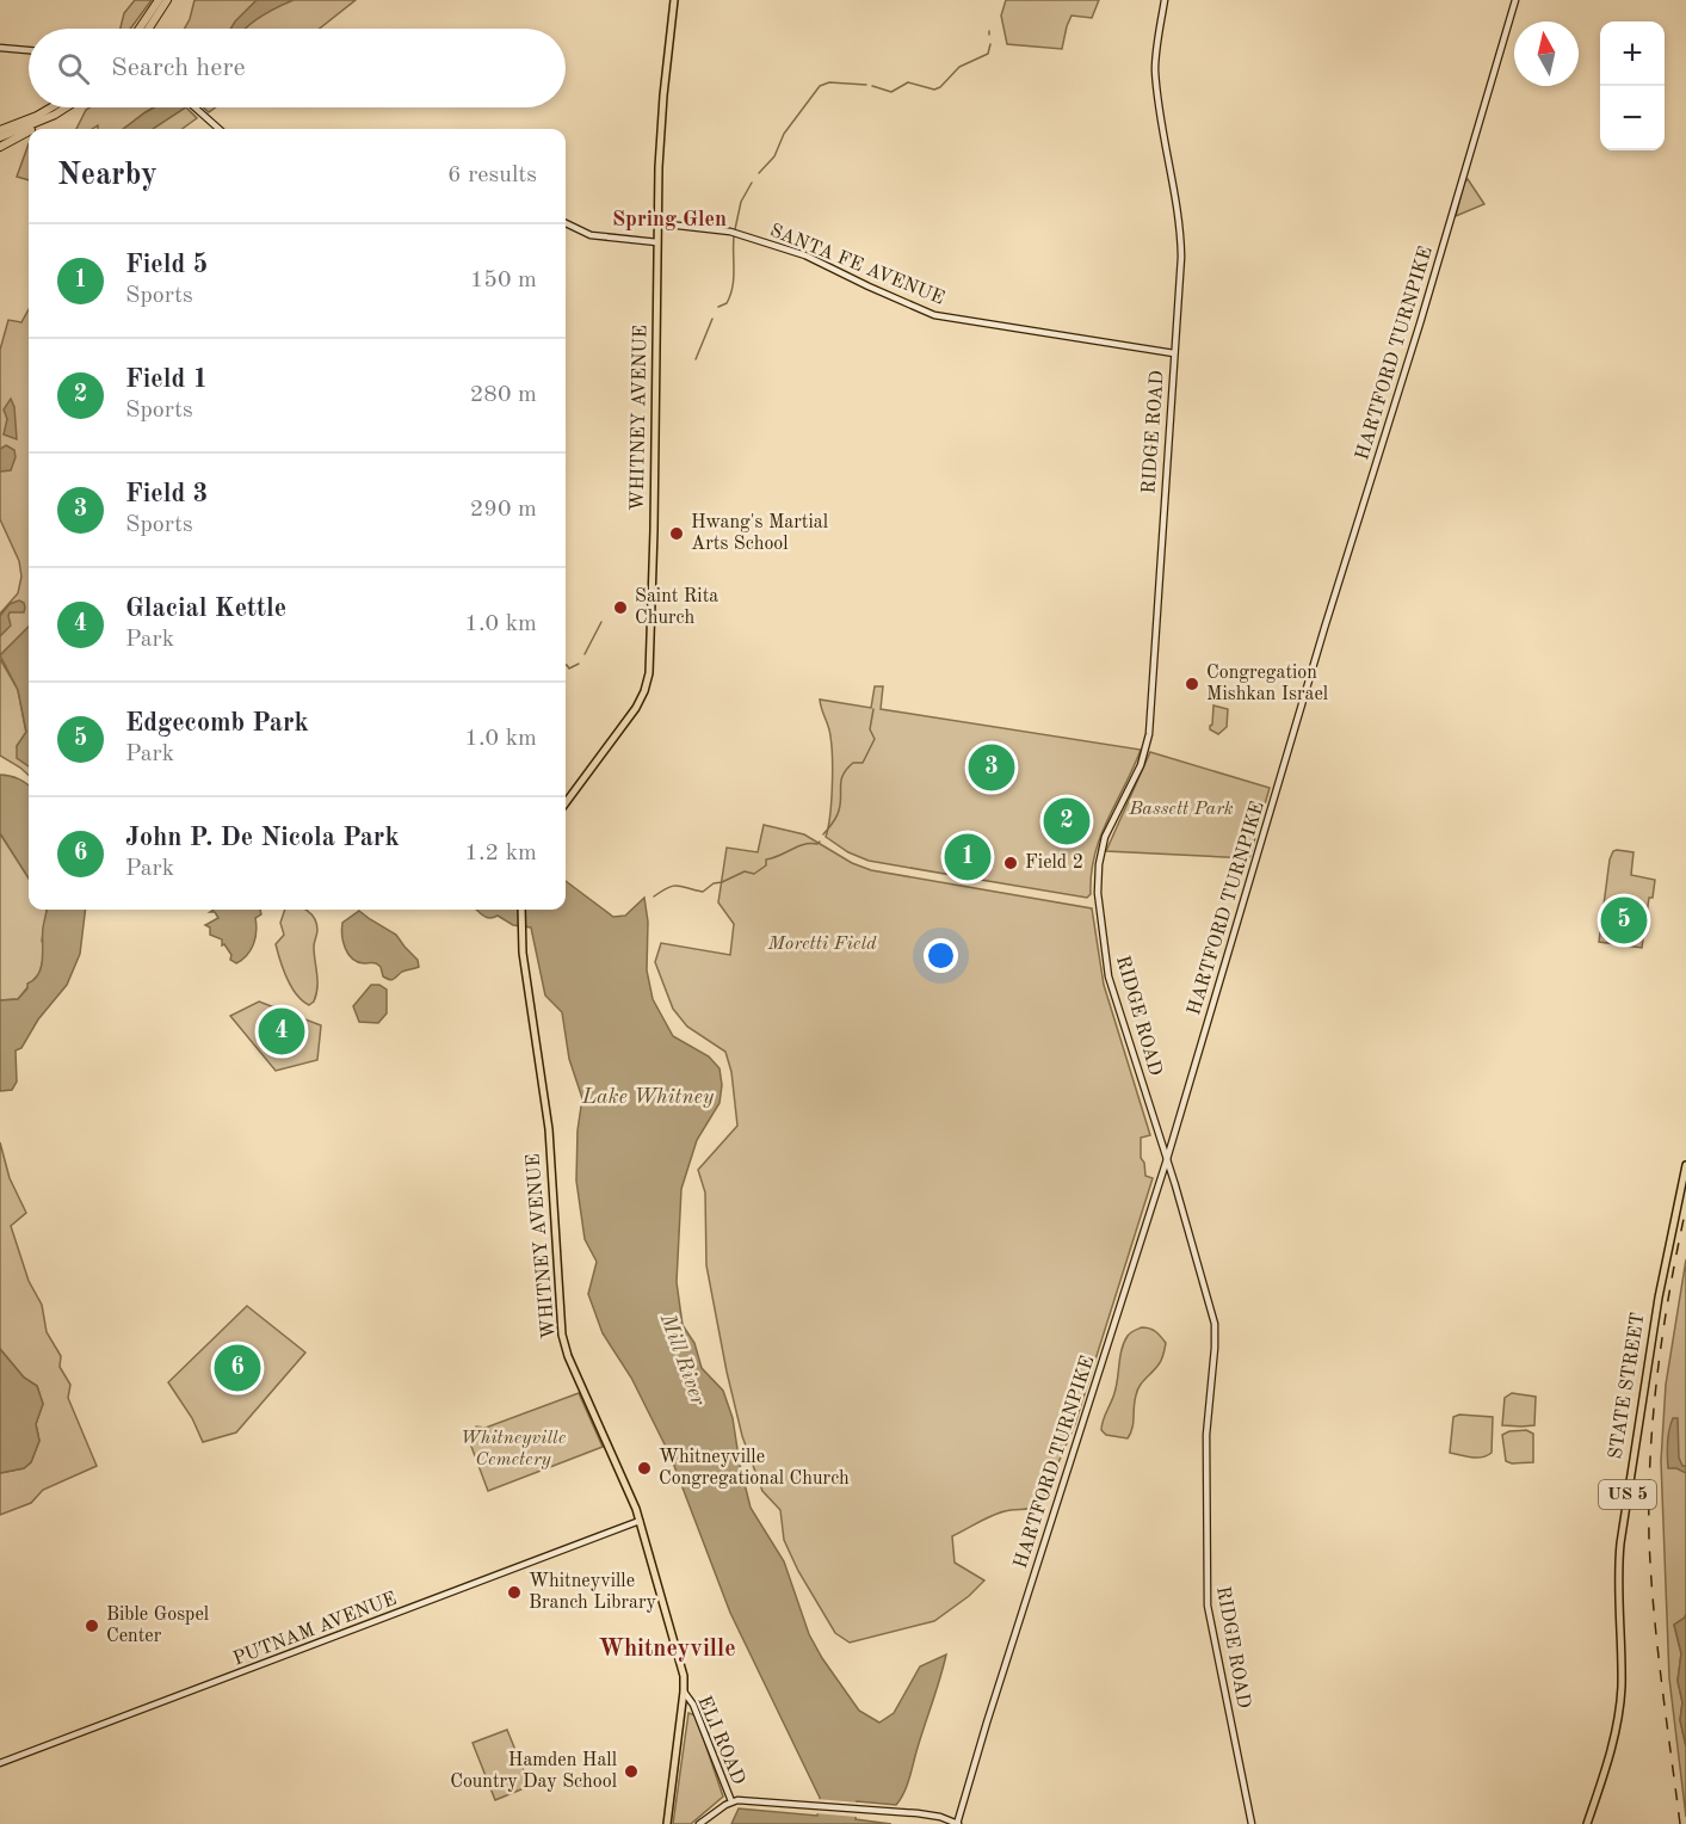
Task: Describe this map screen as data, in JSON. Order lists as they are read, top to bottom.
{
  "streets": {
    "main road": [
      "SANTA FE AVENUE",
      "HARTFORD TURNPIKE",
      "WHITNEY AVENUE",
      "RIDGE ROAD",
      "STATE STREET",
      "US 5",
      "PUTNAM AVENUE",
      "ELI ROAD"
    ]
  },
  "crossings": [
    ["SANTA FE AVENUE", "WHITNEY AVENUE"],
    ["SANTA FE AVENUE", "RIDGE ROAD"],
    ["HARTFORD TURNPIKE", "RIDGE ROAD"],
    ["WHITNEY AVENUE", "PUTNAM AVENUE"],
    ["WHITNEY AVENUE", "ELI ROAD"]
  ],
  "districts": ["Spring Glen", "Whitneyville"],
  "water": ["Lake Whitney", "Mill River"],
  "parks": ["Bassett Park", "Moretti Field", "Whitneyville Cemetery"],
  "places": [
    "Hwang's Martial Arts School",
    "Saint Rita Church",
    "Congregation Mishkan Israel",
    "Field 2",
    "Whitneyville Congregational Church",
    "Whitneyville Branch Library",
    "Bible Gospel Center",
    "Hamden Hall Country Day School"
  ],
  "north": "top",
  "page": {
    "map_buttons": ["+", "−"],
    "search": "Search here",
    "heading": ["Nearby", "6 results"],
    "list": [
      {
        "mark": "1",
        "name": "Field 5",
        "note": "Sports",
        "value": "150 m"
      },
      {
        "mark": "2",
        "name": "Field 1",
        "note": "Sports",
        "value": "280 m"
      },
      {
        "mark": "3",
        "name": "Field 3",
        "note": "Sports",
        "value": "290 m"
      },
      {
        "mark": "4",
        "name": "Glacial Kettle",
        "note": "Park",
        "value": "1.0 km"
      },
      {
        "mark": "5",
        "name": "Edgecomb Park",
        "note": "Park",
        "value": "1.0 km"
      },
      {
        "mark": "6",
        "name": "John P. De Nicola Park",
        "note": "Park",
        "value": "1.2 km"
      }
    ],
    "pins": [
      "3",
      "2",
      "1",
      "5",
      "4",
      "6"
    ]
  }
}
